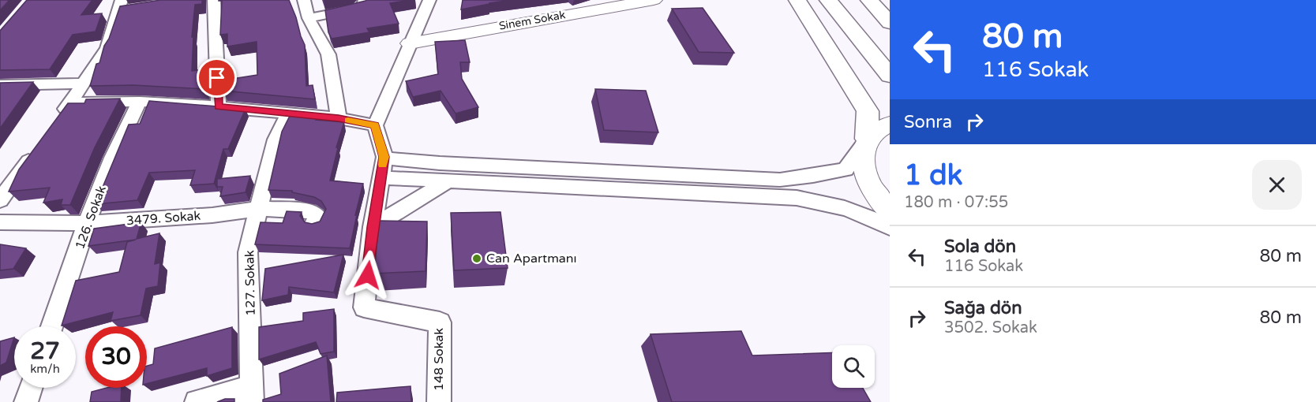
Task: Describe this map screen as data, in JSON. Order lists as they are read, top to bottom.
{
  "streets": {
    "street": [
      "Sinem Sokak",
      "126. Sokak",
      "3479. Sokak",
      "127. Sokak",
      "148 Sokak"
    ]
  },
  "crossings": [
    ["126. Sokak", "3479. Sokak"],
    ["3479. Sokak", "127. Sokak"]
  ],
  "places": ["Can Apartmanı"],
  "page": {
    "turn": ["80 m", "116 Sokak"],
    "then": "Sonra",
    "heading": ["1 dk", "180 m · 07:55"],
    "list": [
      {
        "name": "Sola dön",
        "note": "116 Sokak",
        "value": "80 m"
      },
      {
        "name": "Sağa dön",
        "note": "3502. Sokak",
        "value": "80 m"
      }
    ],
    "speed": "27 km/h",
    "limit": "30"
  }
}
